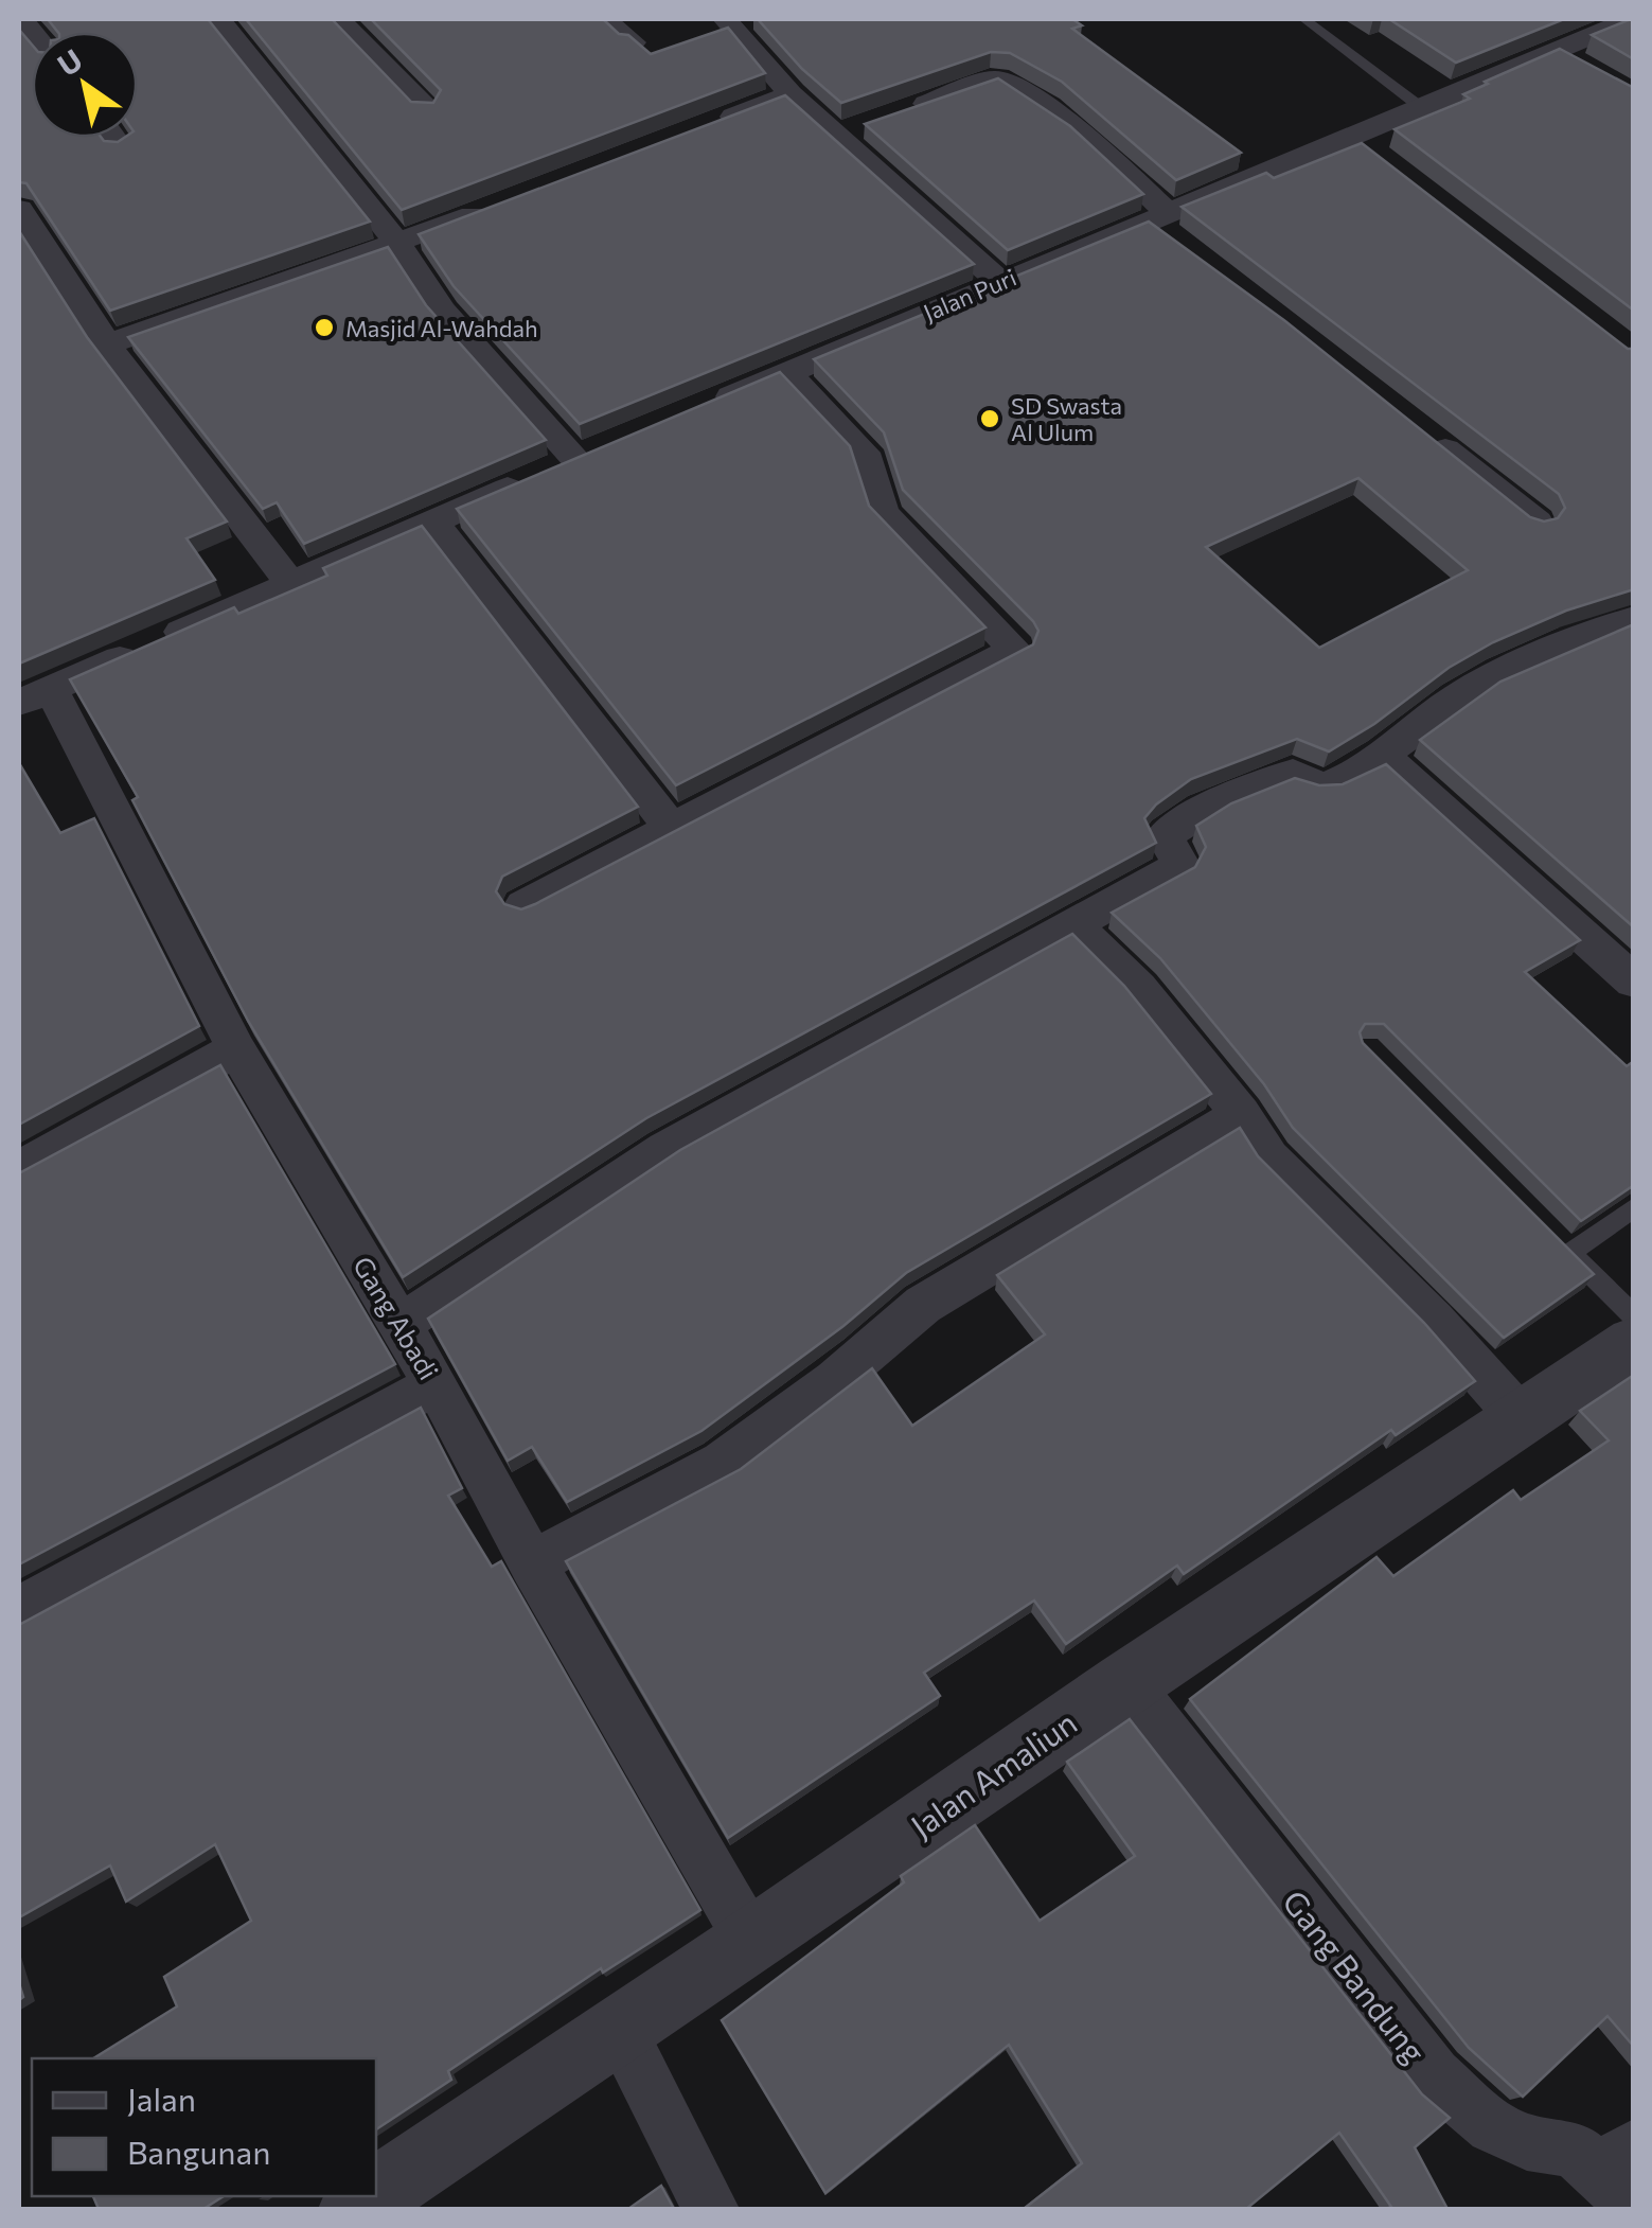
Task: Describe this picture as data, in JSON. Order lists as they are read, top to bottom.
{
  "streets": {
    "street": [
      "Jalan Puri",
      "Gang Abadi",
      "Jalan Amaliun",
      "Gang Bandung"
    ]
  },
  "crossings": [
    ["Gang Abadi", "Jalan Amaliun"],
    ["Jalan Amaliun", "Gang Bandung"]
  ],
  "places": ["Masjid Al-Wahdah", "SD Swasta Al Ulum"],
  "legend": ["Jalan", "Bangunan"],
  "north": "top left"
}
